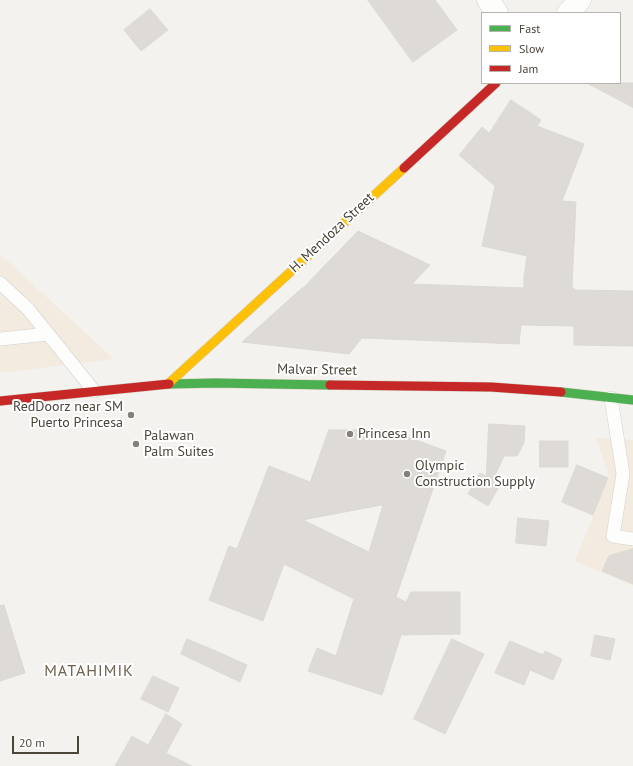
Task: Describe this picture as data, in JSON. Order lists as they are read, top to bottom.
{
  "streets": {
    "main road": ["H. Mendoza Street", "Malvar Street"]
  },
  "crossings": [
    ["H. Mendoza Street", "Malvar Street"]
  ],
  "districts": ["MATAHIMIK"],
  "places": [
    "RedDoorz near SM Puerto Princesa",
    "Princesa Inn",
    "Palawan Palm Suites",
    "Olympic Construction Supply"
  ],
  "legend": ["Fast", "Slow", "Jam"],
  "scale_bar": "20 m"
}
